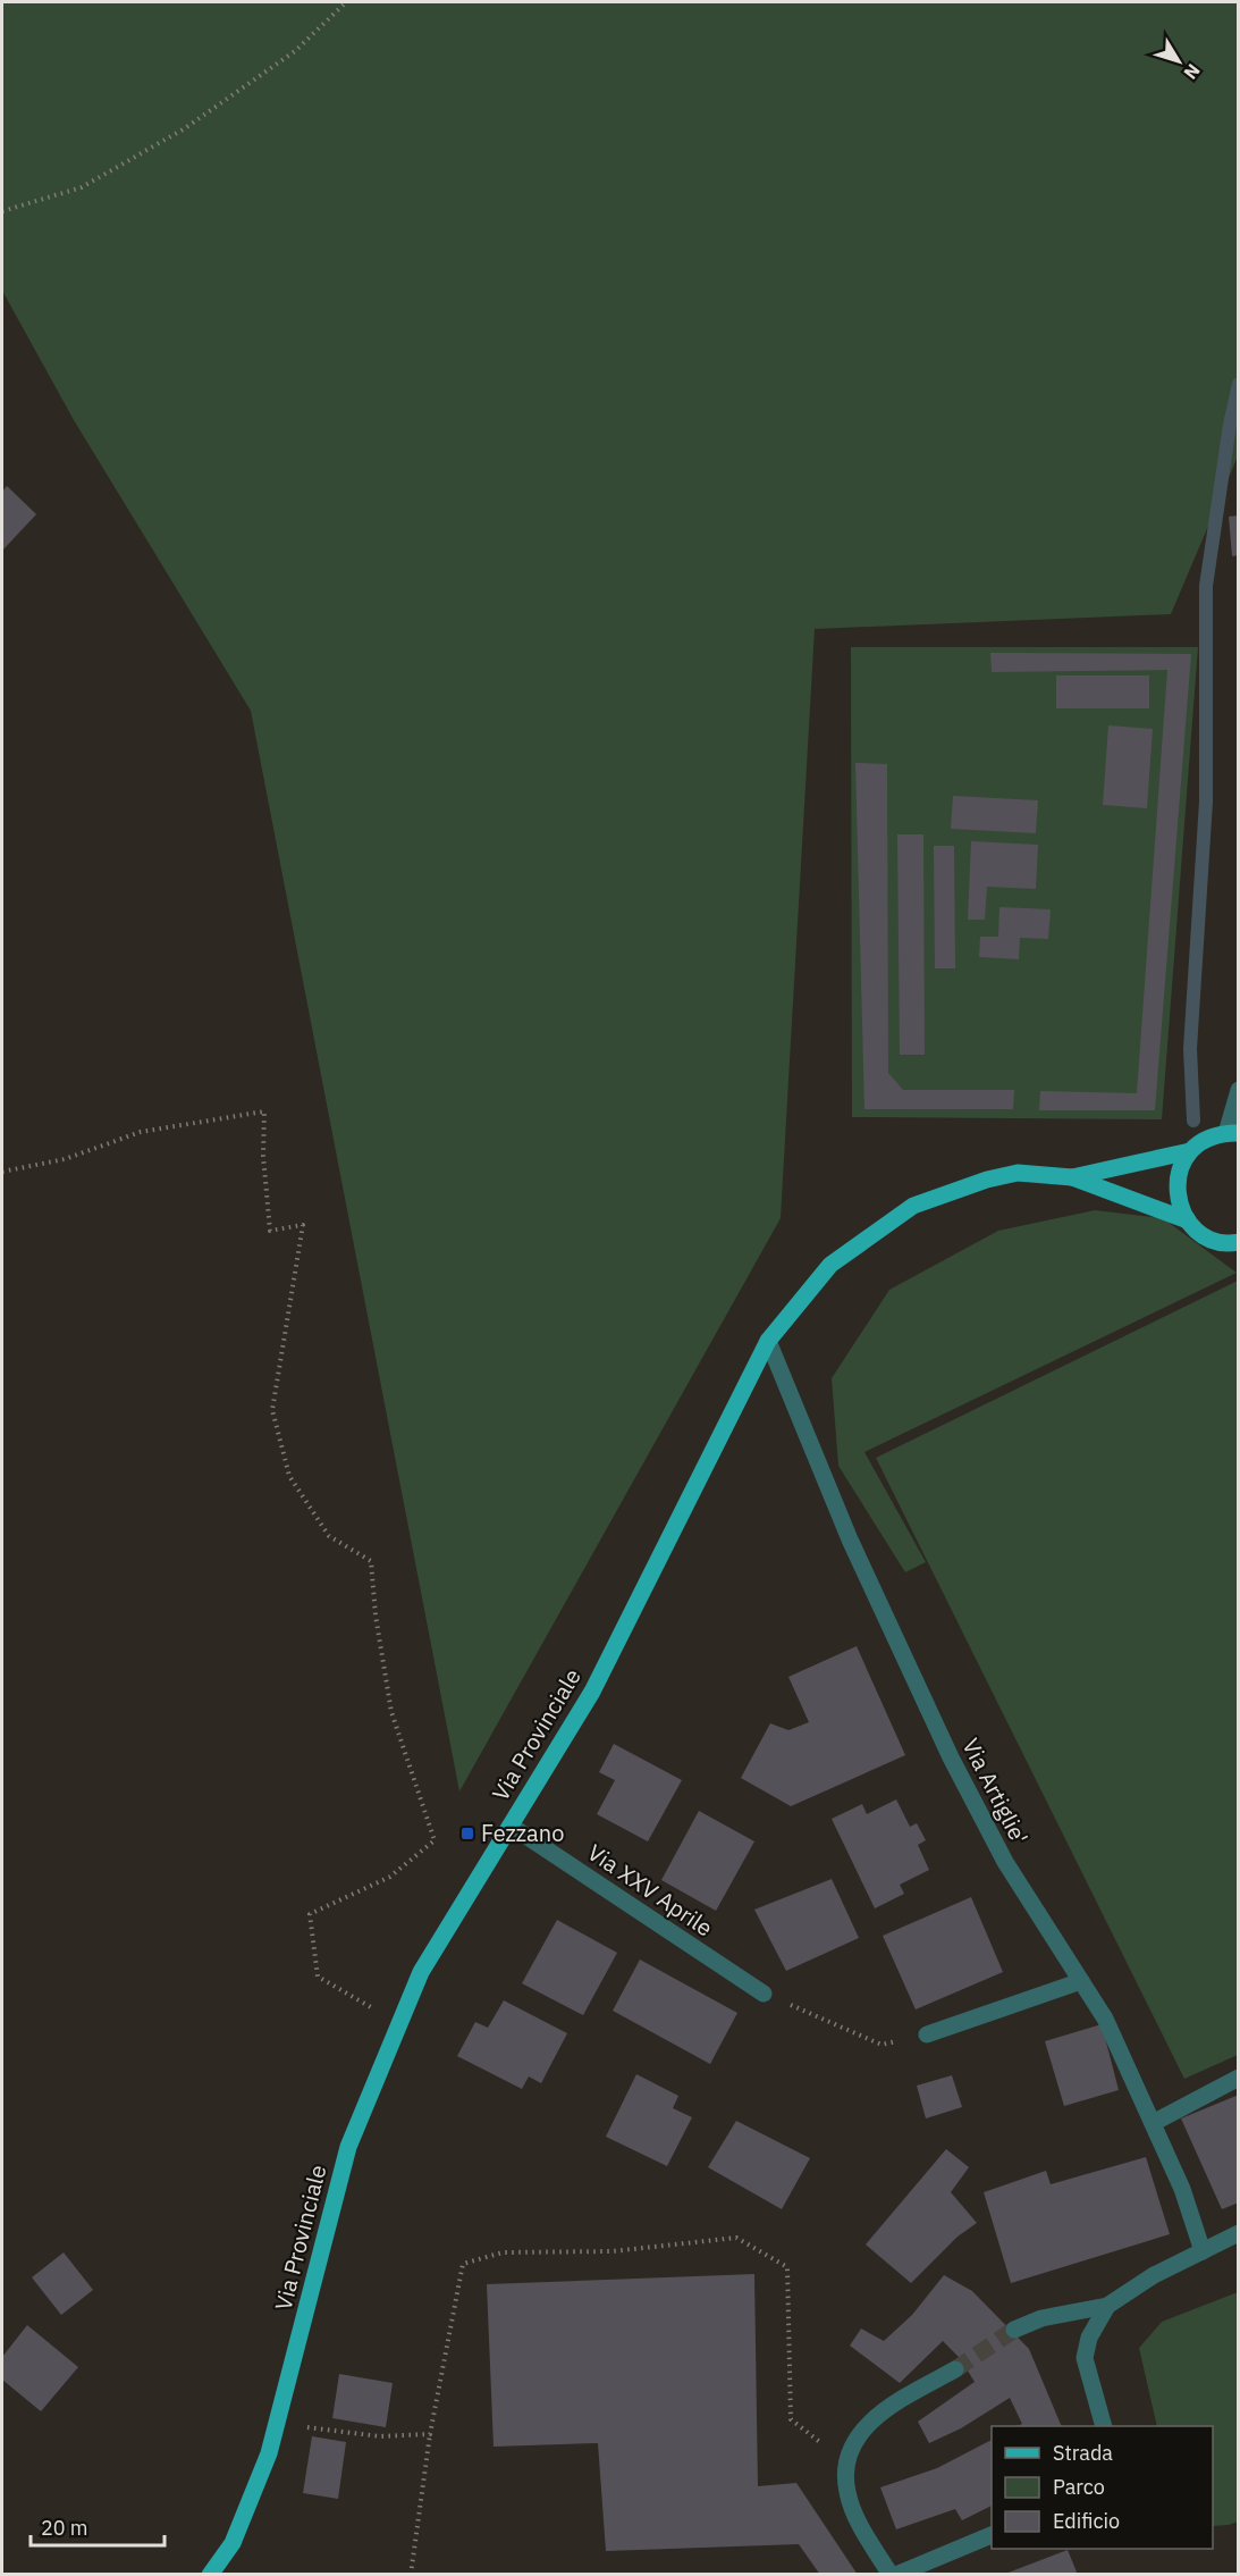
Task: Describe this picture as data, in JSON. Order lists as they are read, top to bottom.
{
  "streets": {
    "main road": ["Via Provinciale"],
    "street": ["Via Artiglie'", "Via XXV Aprile"]
  },
  "crossings": [
    ["Via Provinciale", "Via Artiglie'"],
    ["Via Provinciale", "Via XXV Aprile"]
  ],
  "places": {
    "transit": ["Fezzano"]
  },
  "legend": ["Strada", "Parco", "Edificio"],
  "scale_bar": "20 m",
  "north": "bottom right"
}
